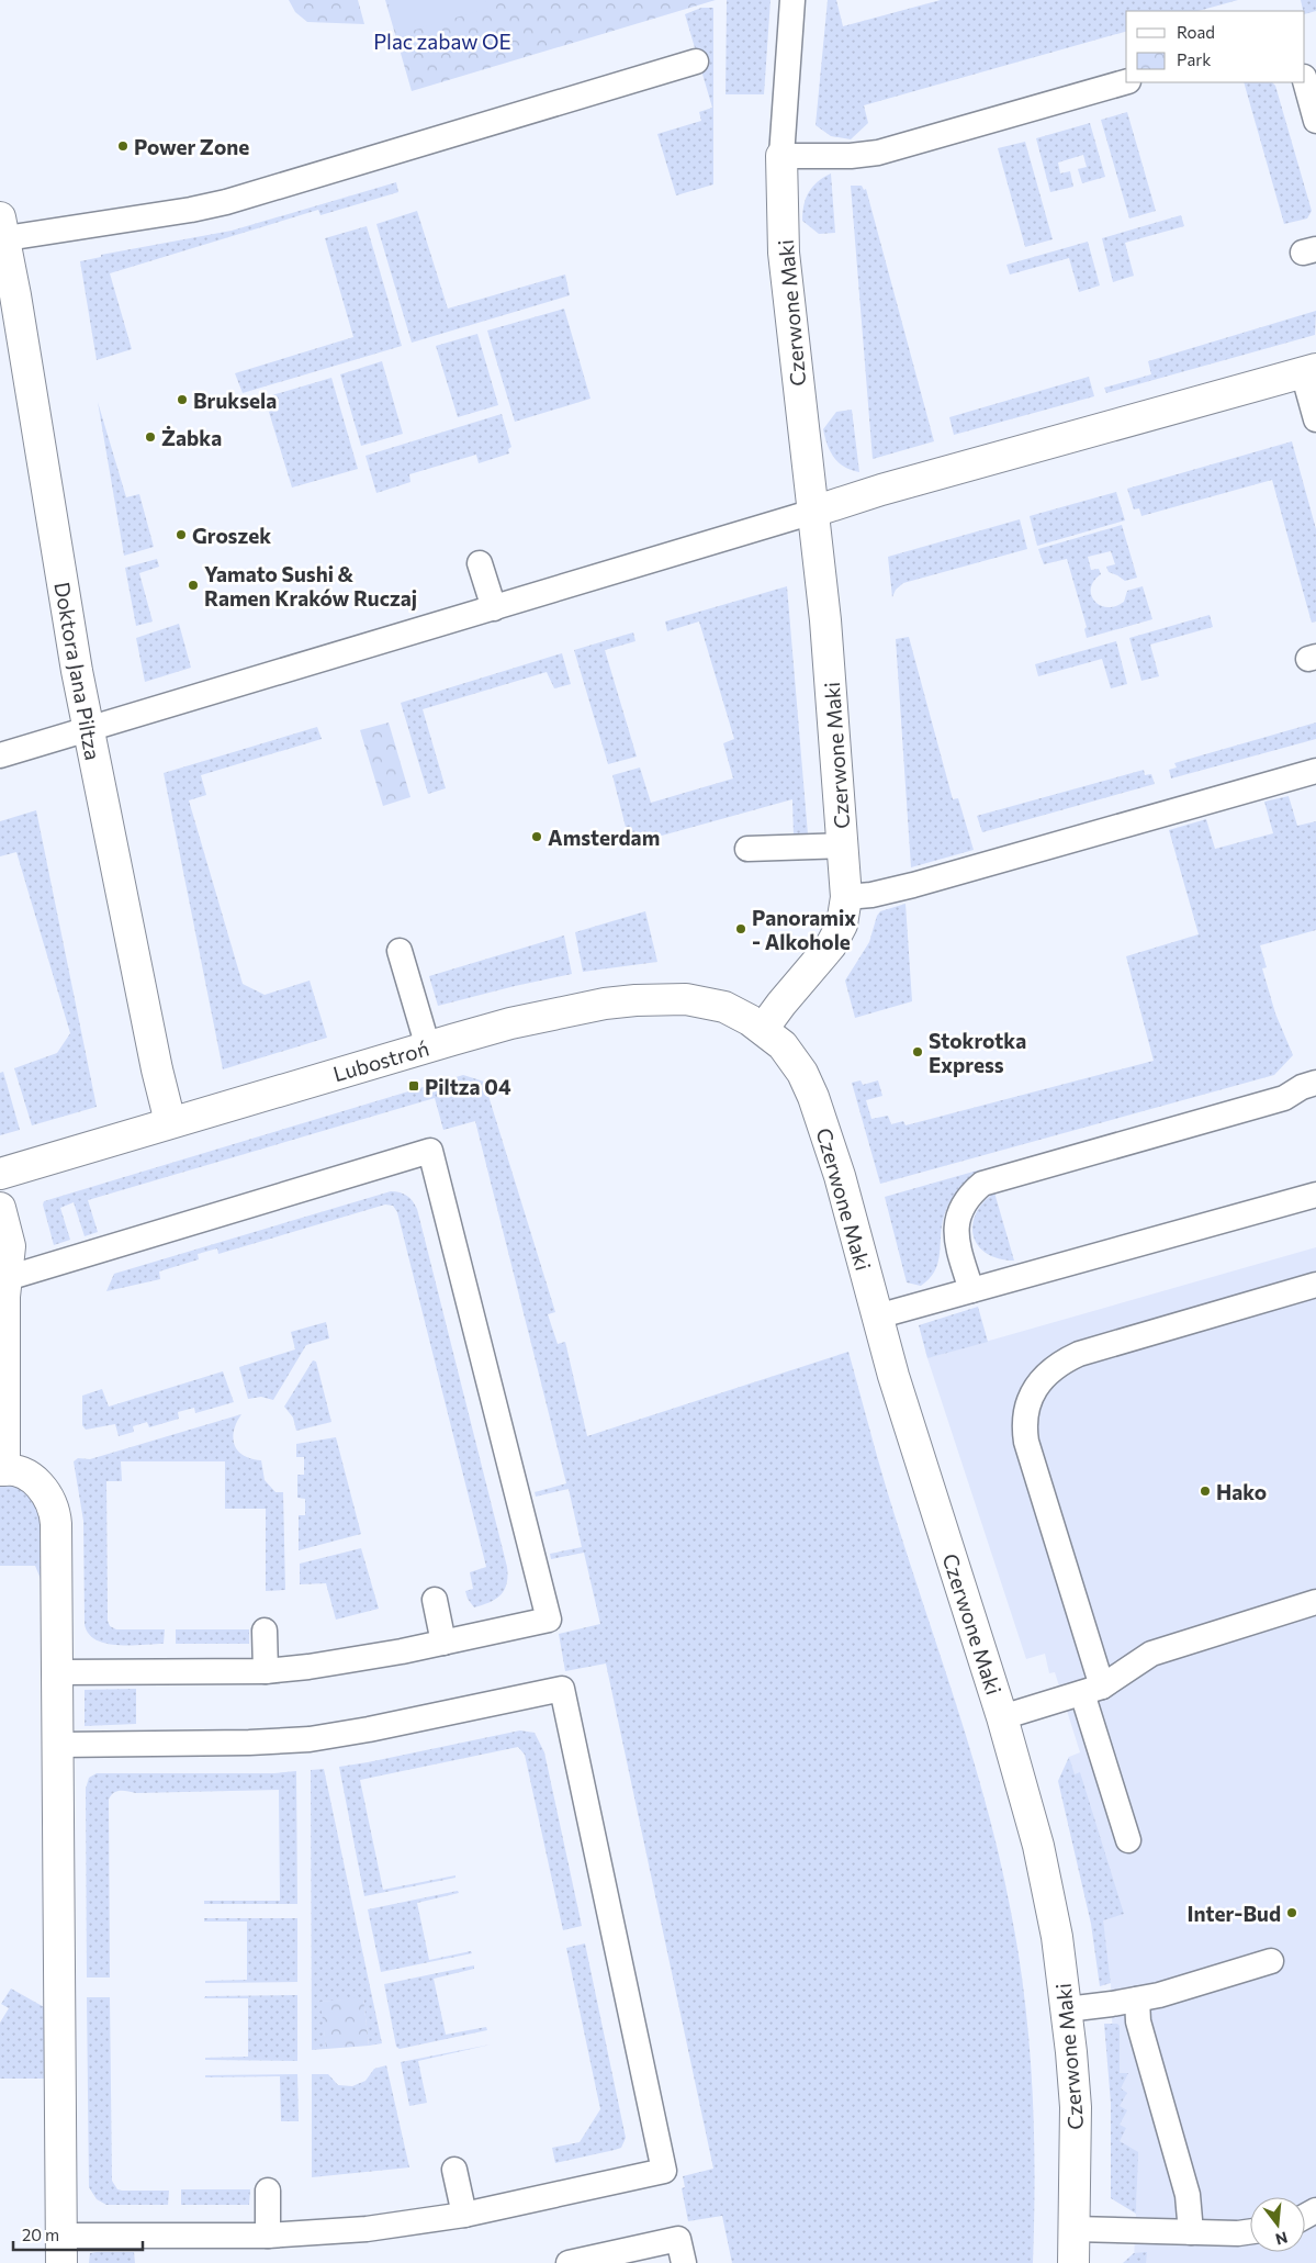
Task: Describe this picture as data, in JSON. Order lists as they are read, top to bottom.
{
  "streets": {
    "street": ["Czerwone Maki", "Doktora Jana Piltza", "Lubostroń"]
  },
  "crossings": [
    ["Czerwone Maki", "Lubostroń"],
    ["Doktora Jana Piltza", "Lubostroń"]
  ],
  "parks": ["Plac zabaw OE"],
  "places": {
    "other": [
      "Power Zone",
      "Bruksela",
      "Żabka",
      "Groszek",
      "Yamato Sushi & Ramen Kraków Ruczaj",
      "Amsterdam",
      "Panoramix - Alkohole",
      "Stokrotka Express",
      "Hako",
      "Inter-Bud"
    ],
    "transit": ["Piltza 04"]
  },
  "legend": ["Road", "Park"],
  "scale_bar": "20 m",
  "north": "bottom"
}
